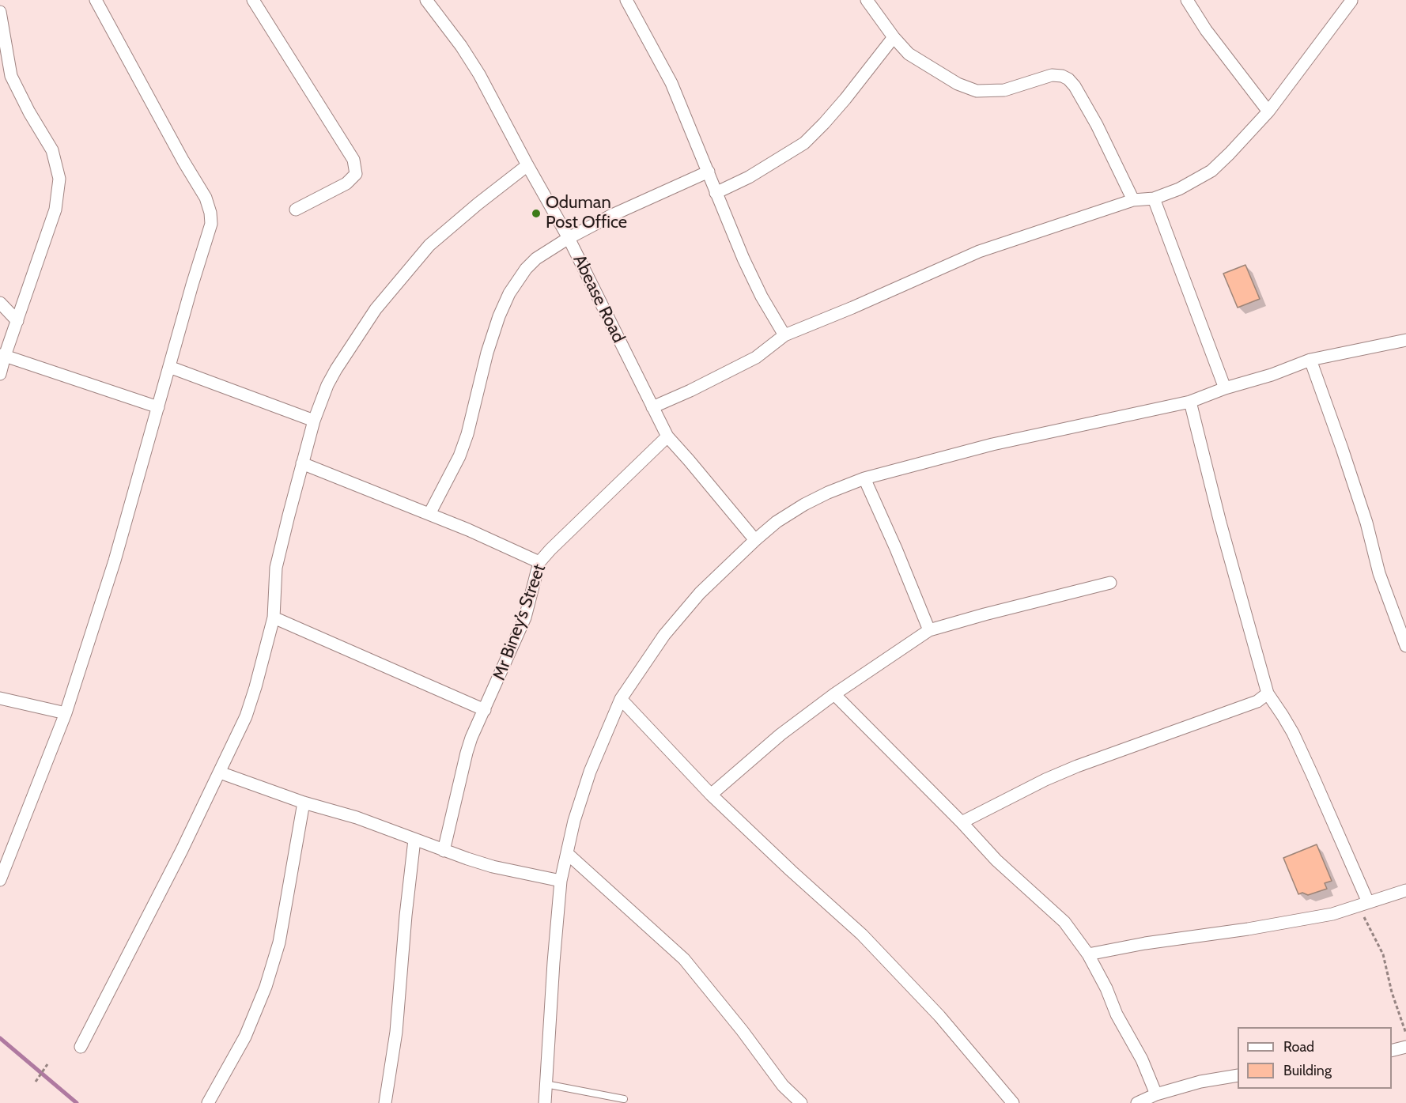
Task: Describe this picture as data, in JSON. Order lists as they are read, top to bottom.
{
  "streets": {
    "street": ["Abease Road", "Mr Biney’s Street"]
  },
  "crossings": [
    ["Abease Road", "Mr Biney’s Street"]
  ],
  "places": ["Oduman Post Office"],
  "legend": ["Road", "Building"]
}
